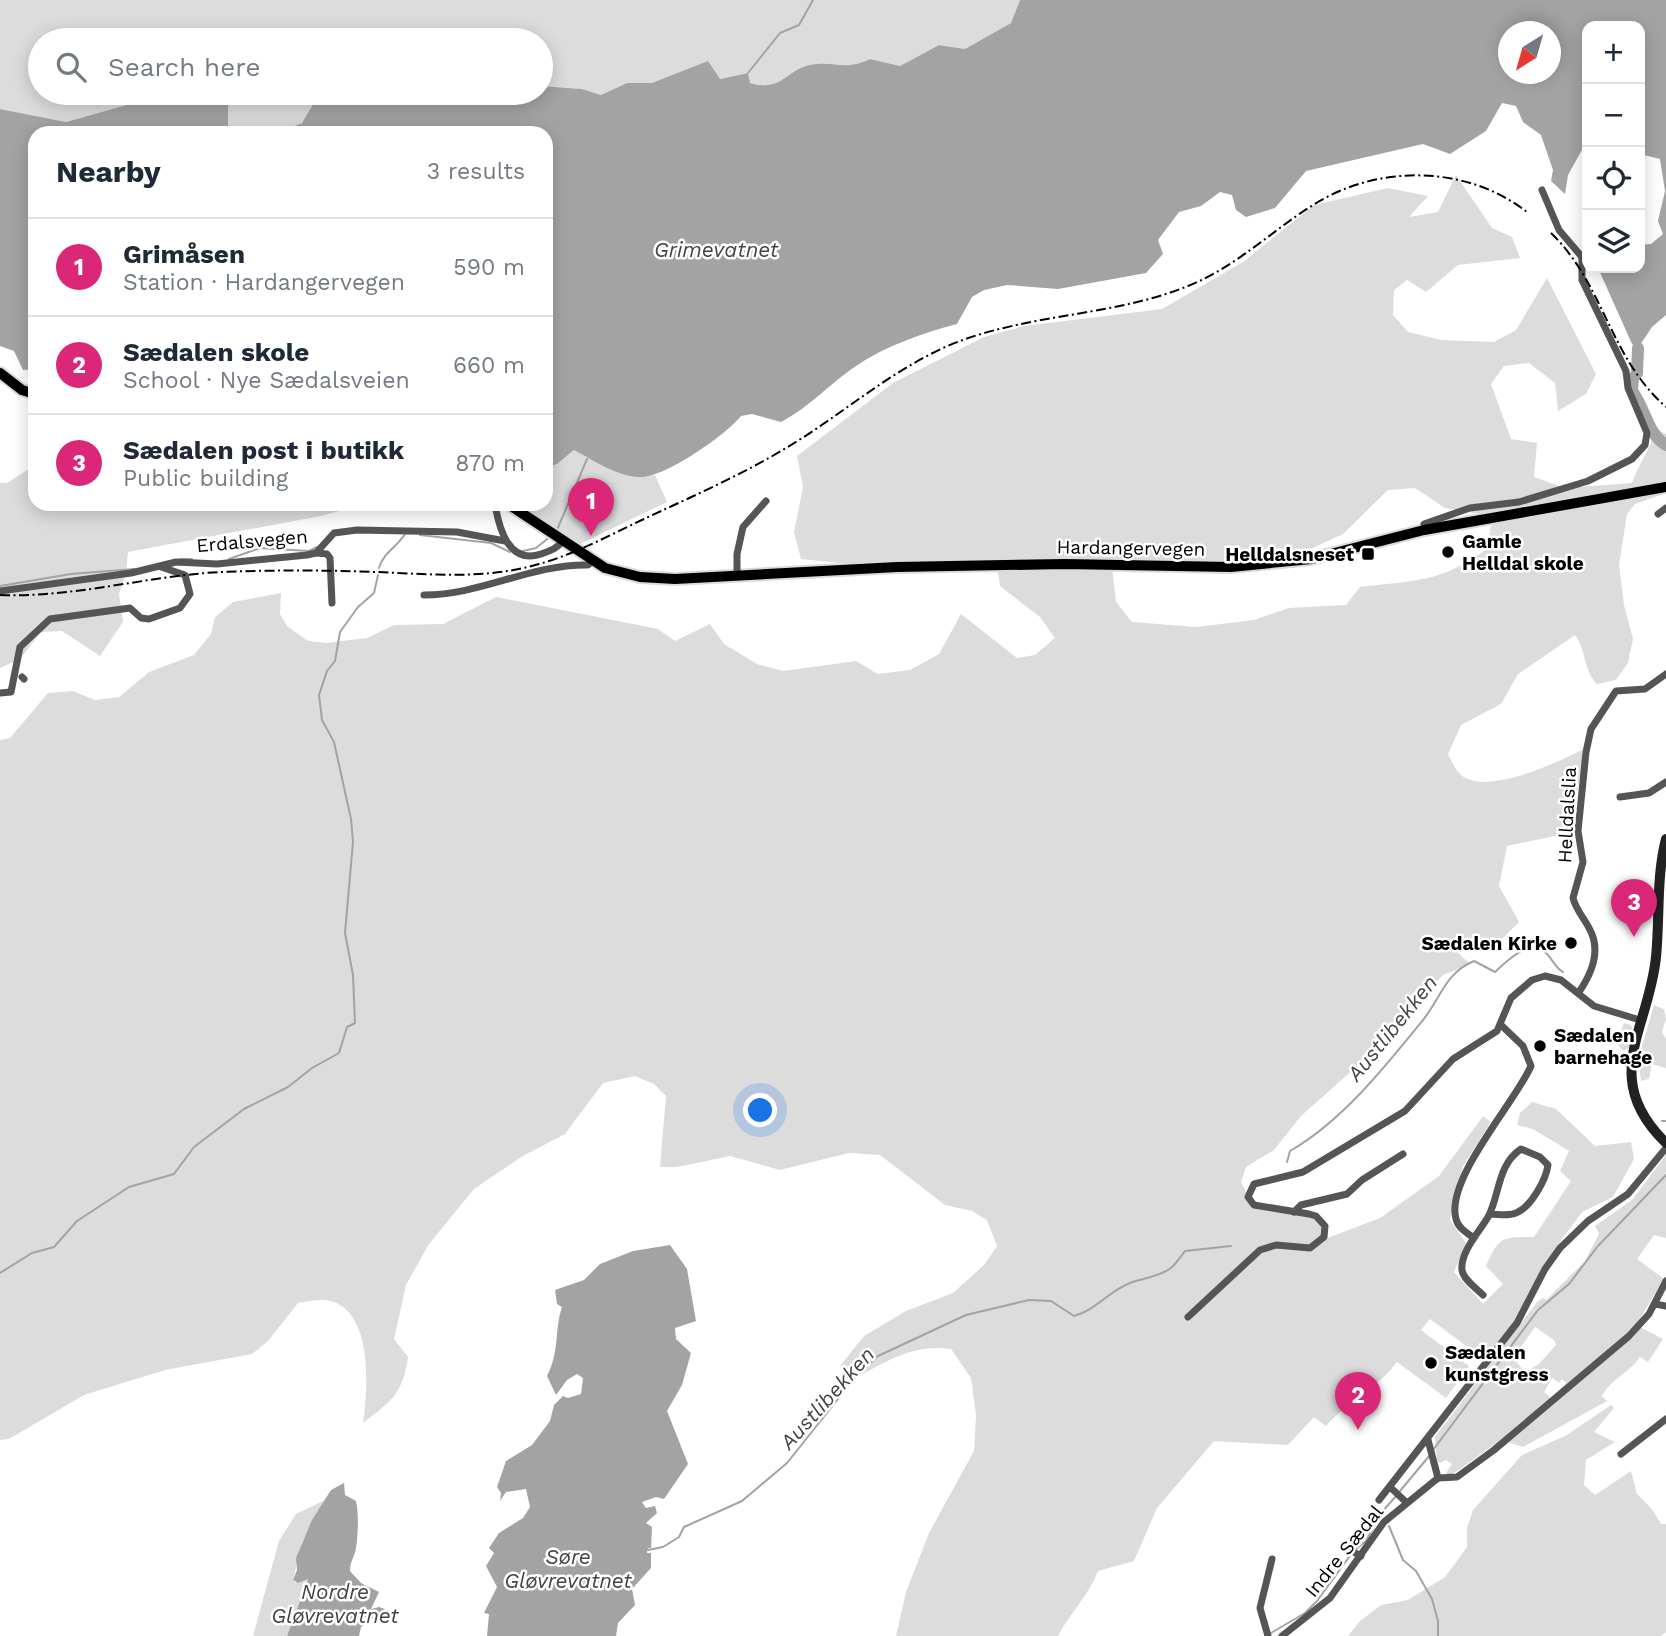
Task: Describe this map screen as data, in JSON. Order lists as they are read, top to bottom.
{
  "streets": {
    "main road": ["Hardangervegen"],
    "street": ["Erdalsvegen", "Helldalslia", "Indre Sædal"]
  },
  "crossings": [
    ["Erdalsvegen", "Hardangervegen"]
  ],
  "water": [
    "Grimevatnet",
    "Austlibekken",
    "Søre Gløvrevatnet",
    "Nordre Gløvrevatnet"
  ],
  "places": {
    "other": [
      "Gamle Helldal skole",
      "Sædalen Kirke",
      "Sædalen barnehage",
      "Sædalen kunstgress"
    ],
    "transit": ["Helldalsneset"]
  },
  "north": "bottom left",
  "page": {
    "map_buttons": ["+", "−"],
    "search": "Search here",
    "heading": ["Nearby", "3 results"],
    "list": [
      {
        "mark": "1",
        "name": "Grimåsen",
        "note": "Station · Hardangervegen",
        "value": "590 m"
      },
      {
        "mark": "2",
        "name": "Sædalen skole",
        "note": "School · Nye Sædalsveien",
        "value": "660 m"
      },
      {
        "mark": "3",
        "name": "Sædalen post i butikk",
        "note": "Public building",
        "value": "870 m"
      }
    ],
    "pins": ["1", "3", "2"]
  }
}
